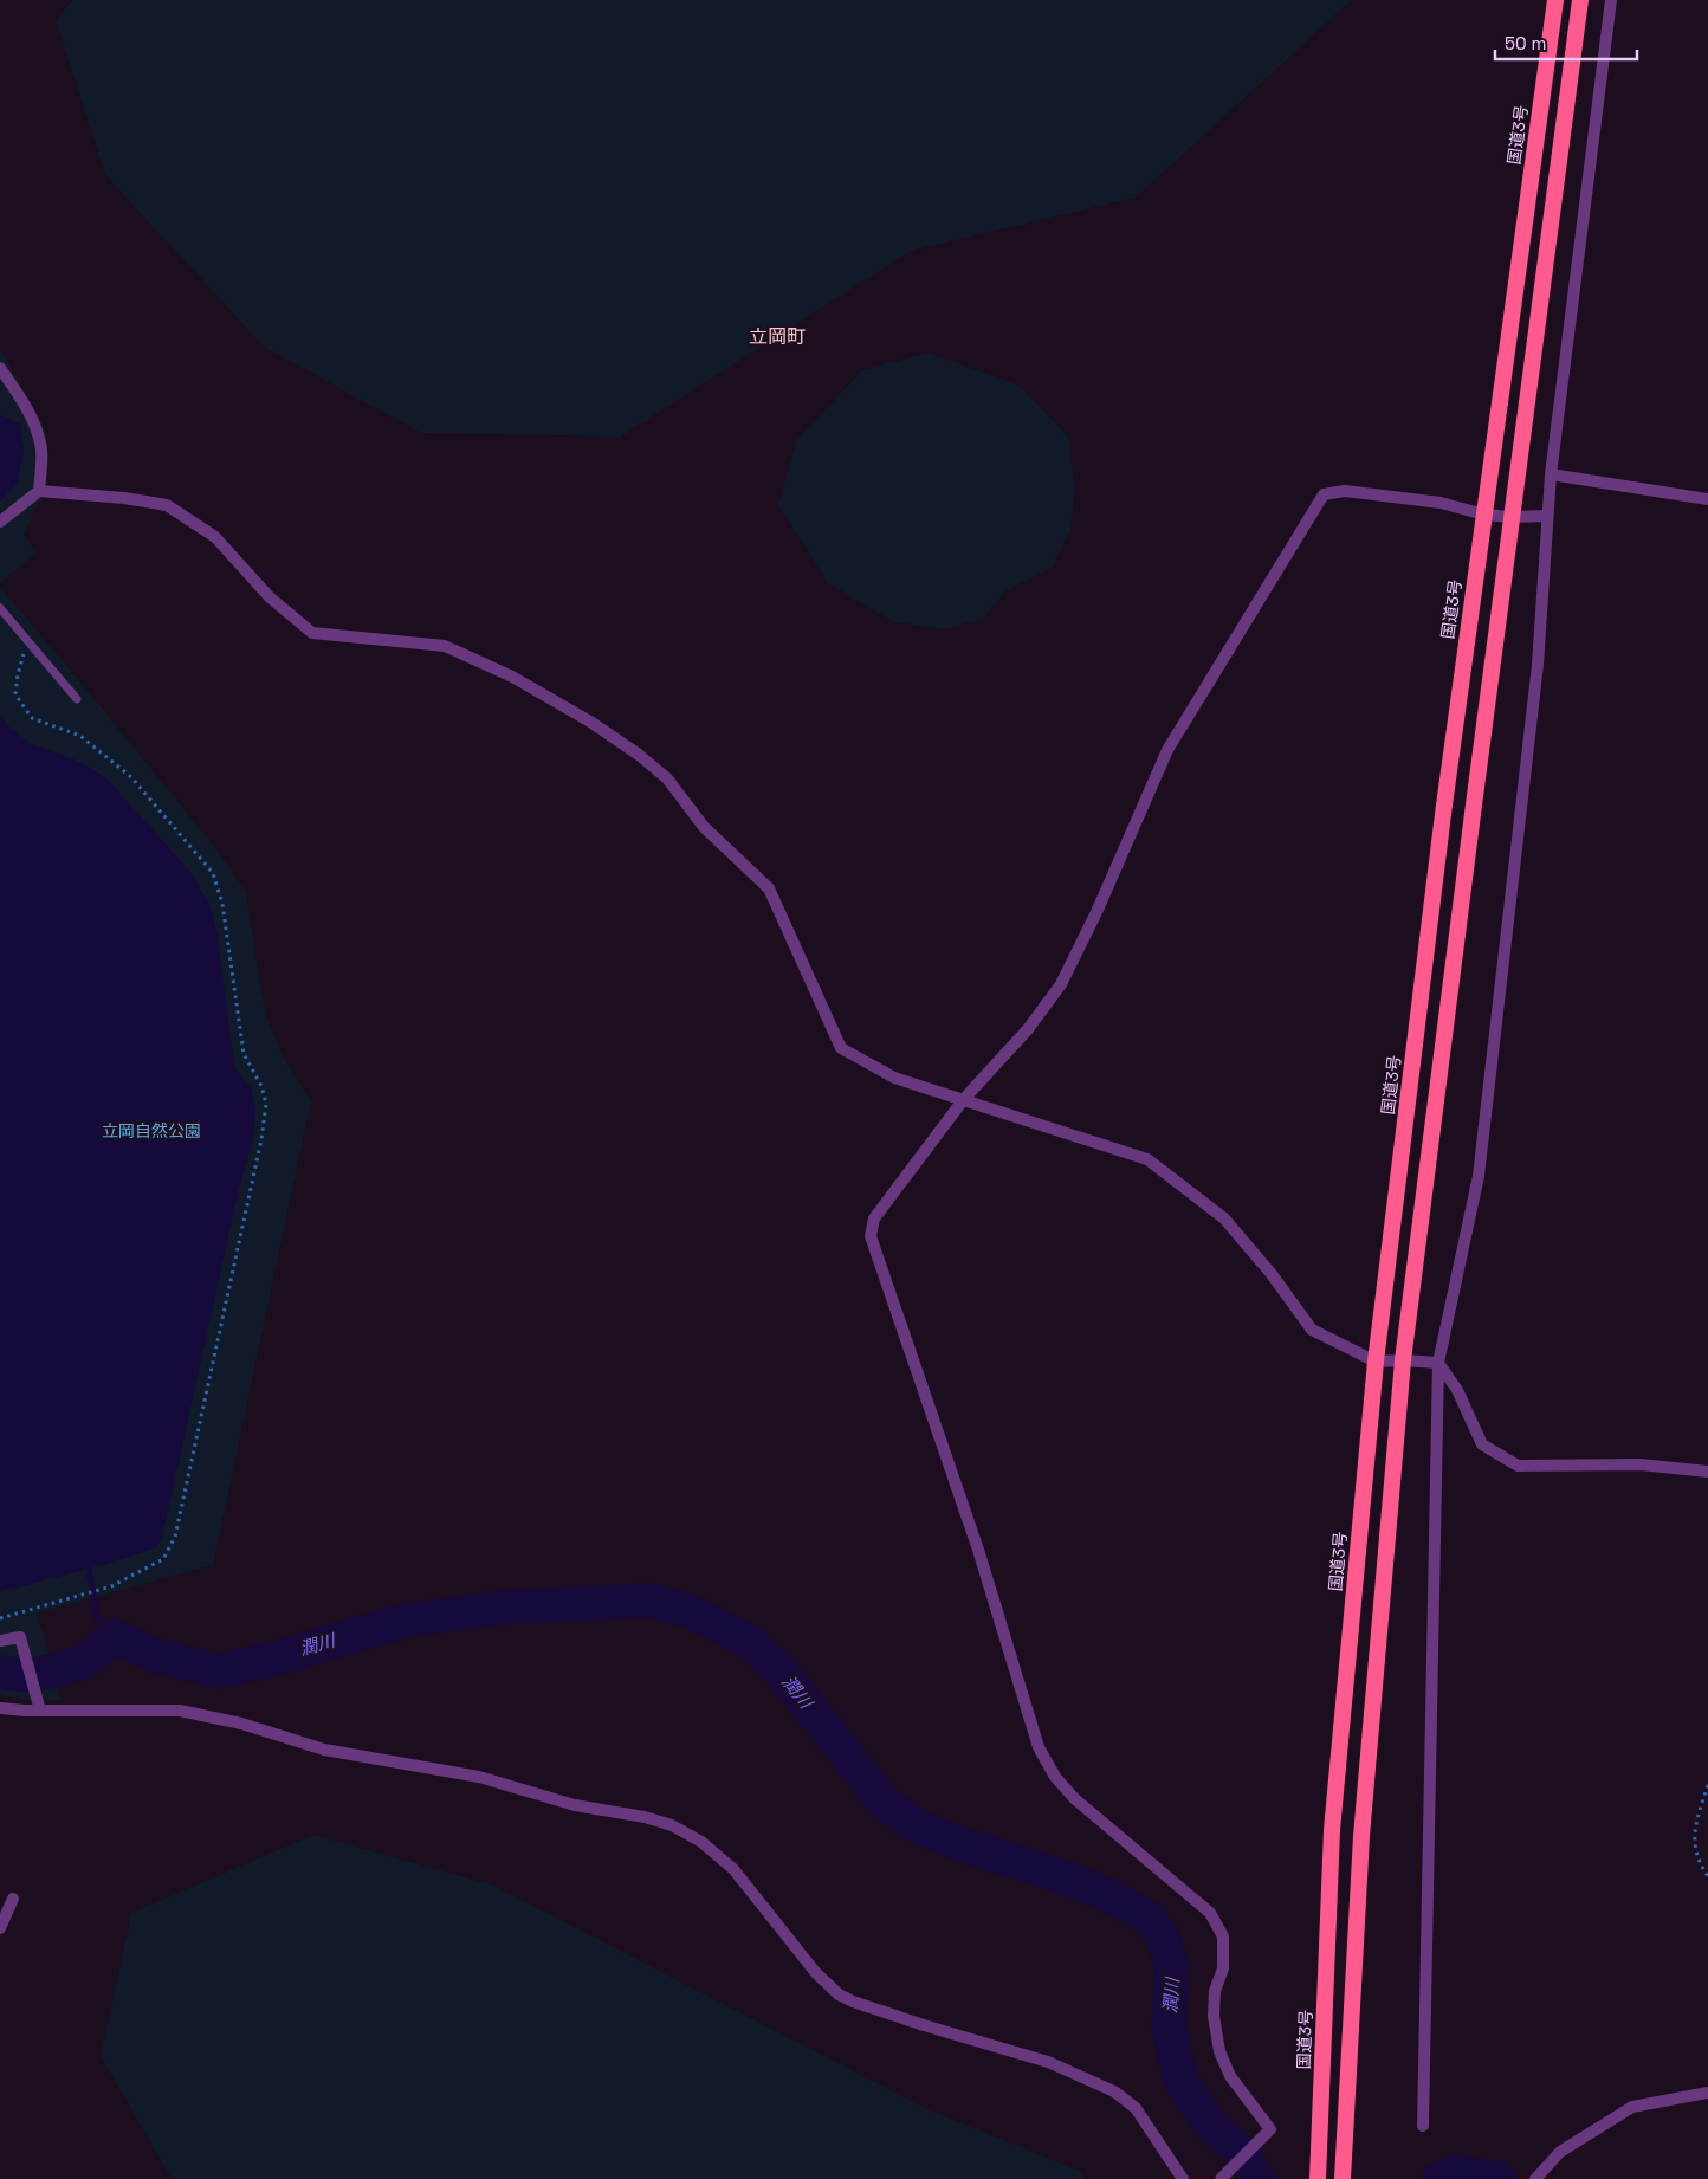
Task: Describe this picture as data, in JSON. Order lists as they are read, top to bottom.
{
  "streets": {
    "highway": ["国道3号"]
  },
  "districts": ["立岡町"],
  "water": ["潤川"],
  "parks": ["立岡自然公園"],
  "scale_bar": "50 m"
}
